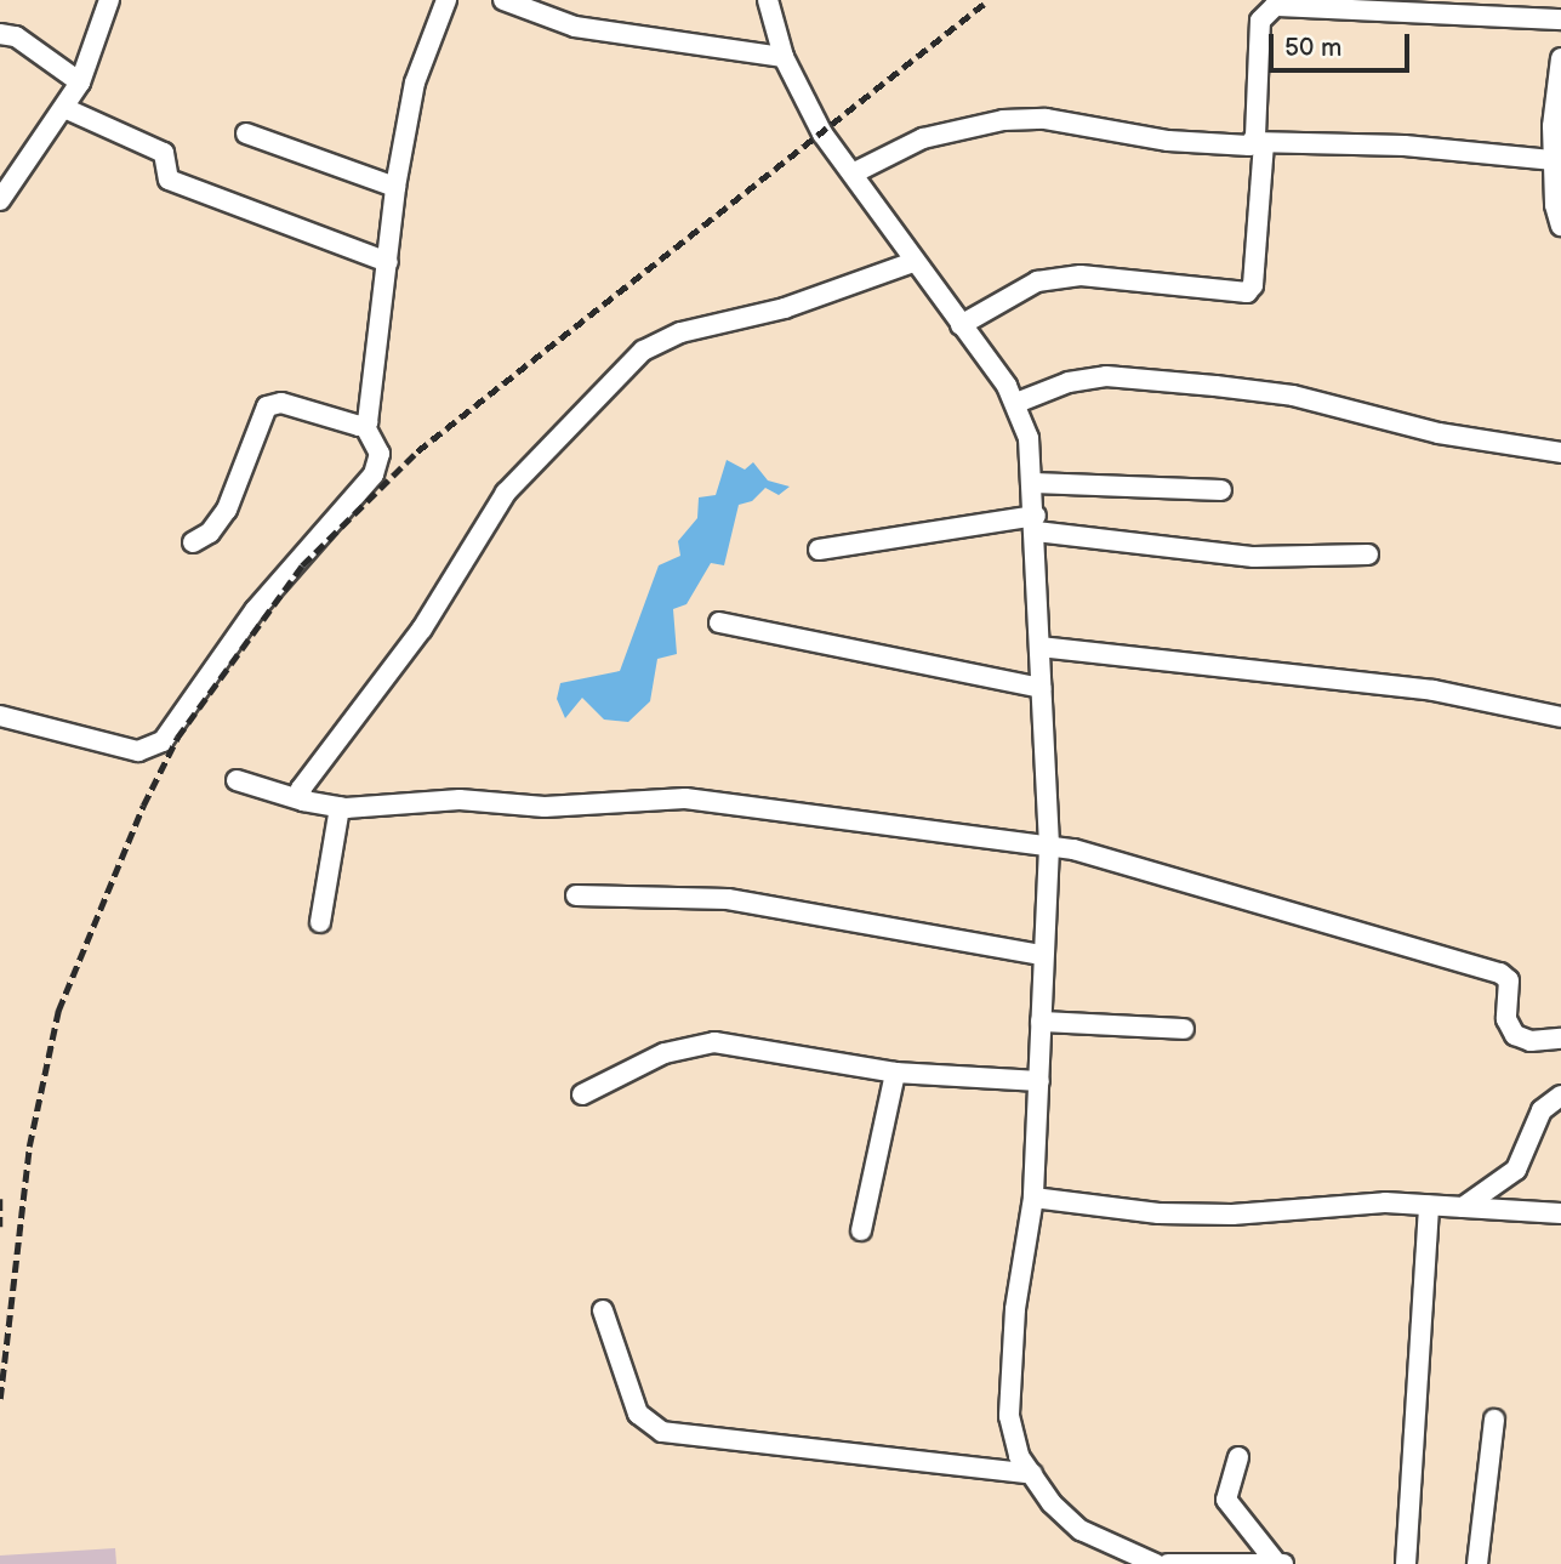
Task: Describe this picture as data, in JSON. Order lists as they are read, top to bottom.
{
  "scale_bar": "50 m"
}
